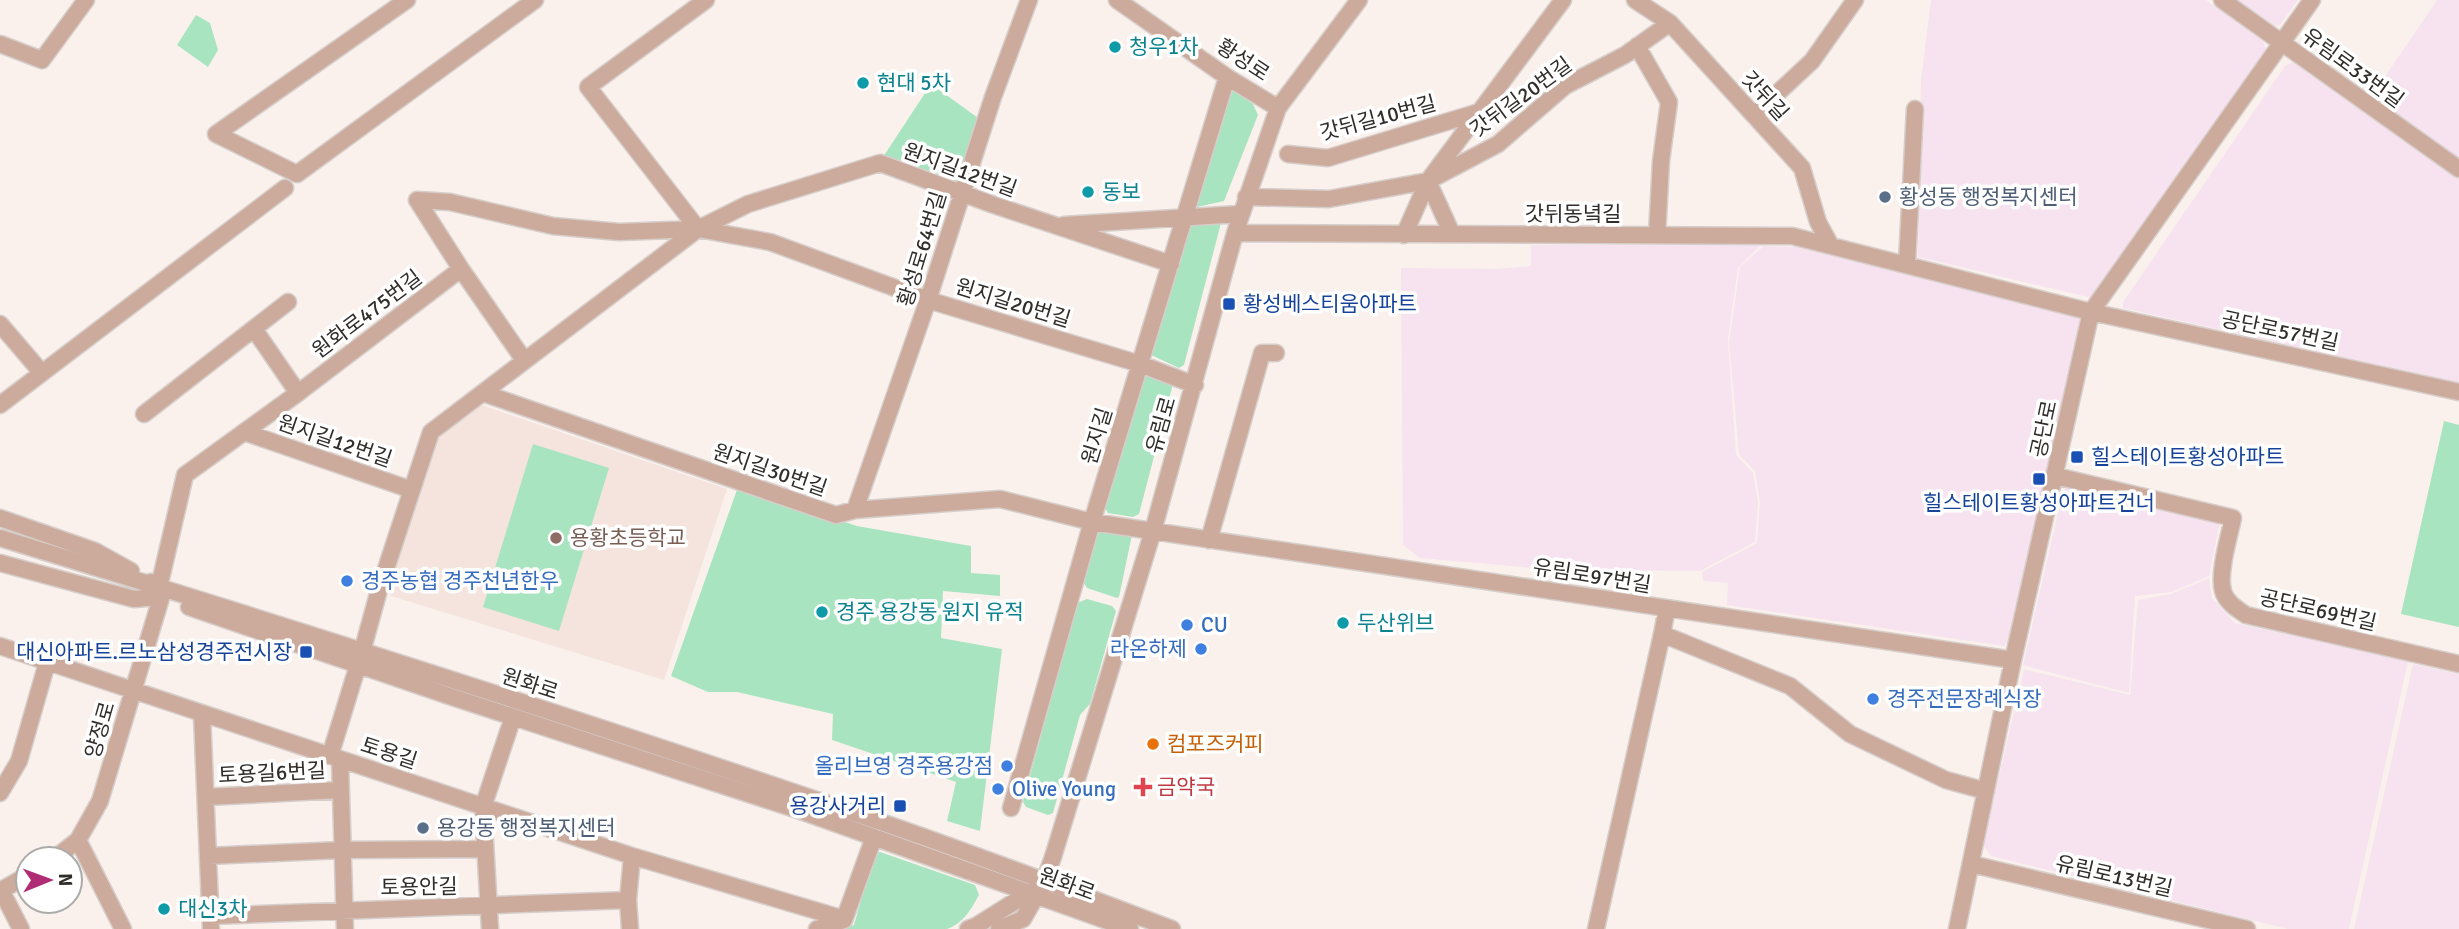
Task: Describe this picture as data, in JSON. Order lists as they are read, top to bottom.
{
  "streets": {
    "street": [
      "황성로",
      "유림로33번길",
      "갓뒤길",
      "갓뒤길20번길",
      "갓뒤길10번길",
      "원지길12번길",
      "갓뒤동녘길",
      "황성로64번길",
      "원지길20번길",
      "원화로475번길",
      "공단로57번길",
      "유림로",
      "공단로",
      "원지길",
      "원지길30번길",
      "유림로97번길",
      "공단로69번길",
      "원화로",
      "양정로",
      "토용길",
      "토용길6번길",
      "유림로13번길",
      "토용안길"
    ]
  },
  "crossings": [
    ["황성로", "유림로"],
    ["황성로", "원지길"],
    ["유림로33번길", "공단로"],
    ["갓뒤길", "갓뒤길20번길"],
    ["갓뒤길", "갓뒤동녘길"],
    ["갓뒤길20번길", "유림로"],
    ["원지길12번길", "황성로64번길"],
    ["원지길12번길", "원지길20번길"],
    ["원지길12번길", "원화로475번길"],
    ["원지길12번길", "원지길"],
    ["원지길12번길", "원지길30번길"],
    ["원지길12번길", "원화로"],
    ["갓뒤동녘길", "공단로57번길"],
    ["갓뒤동녘길", "유림로"],
    ["갓뒤동녘길", "공단로"],
    ["황성로64번길", "원지길20번길"],
    ["황성로64번길", "원지길30번길"],
    ["원지길20번길", "유림로"],
    ["원지길20번길", "원지길"],
    ["원화로475번길", "원화로"],
    ["원화로475번길", "양정로"],
    ["공단로57번길", "공단로"],
    ["유림로", "원지길30번길"],
    ["유림로", "유림로97번길"],
    ["유림로", "원화로"],
    ["공단로", "공단로69번길"],
    ["공단로", "유림로13번길"],
    ["원지길", "원지길30번길"],
    ["원지길30번길", "유림로97번길"],
    ["원화로", "양정로"],
    ["원화로", "토용길"],
    ["원화로", "토용안길"],
    ["양정로", "토용길"],
    ["토용길", "토용길6번길"],
    ["토용길6번길", "토용안길"]
  ],
  "places": {
    "other": [
      "청우1차",
      "현대 5차",
      "동보",
      "황성동 행정복지센터",
      "용황초등학교",
      "경주농협 경주천년한우",
      "경주 용강동 원지 유적",
      "두산위브",
      "CU",
      "라온하제",
      "경주전문장례식장",
      "컴포즈커피",
      "올리브영 경주용강점",
      "Olive Young",
      "용강동 행정복지센터",
      "대신3차"
    ],
    "transit": [
      "황성베스티움아파트",
      "힐스테이트황성아파트",
      "힐스테이트황성아파트건너",
      "대신아파트.르노삼성경주전시장",
      "용강사거리"
    ],
    "health": ["금약국"]
  },
  "north": "right"
}
